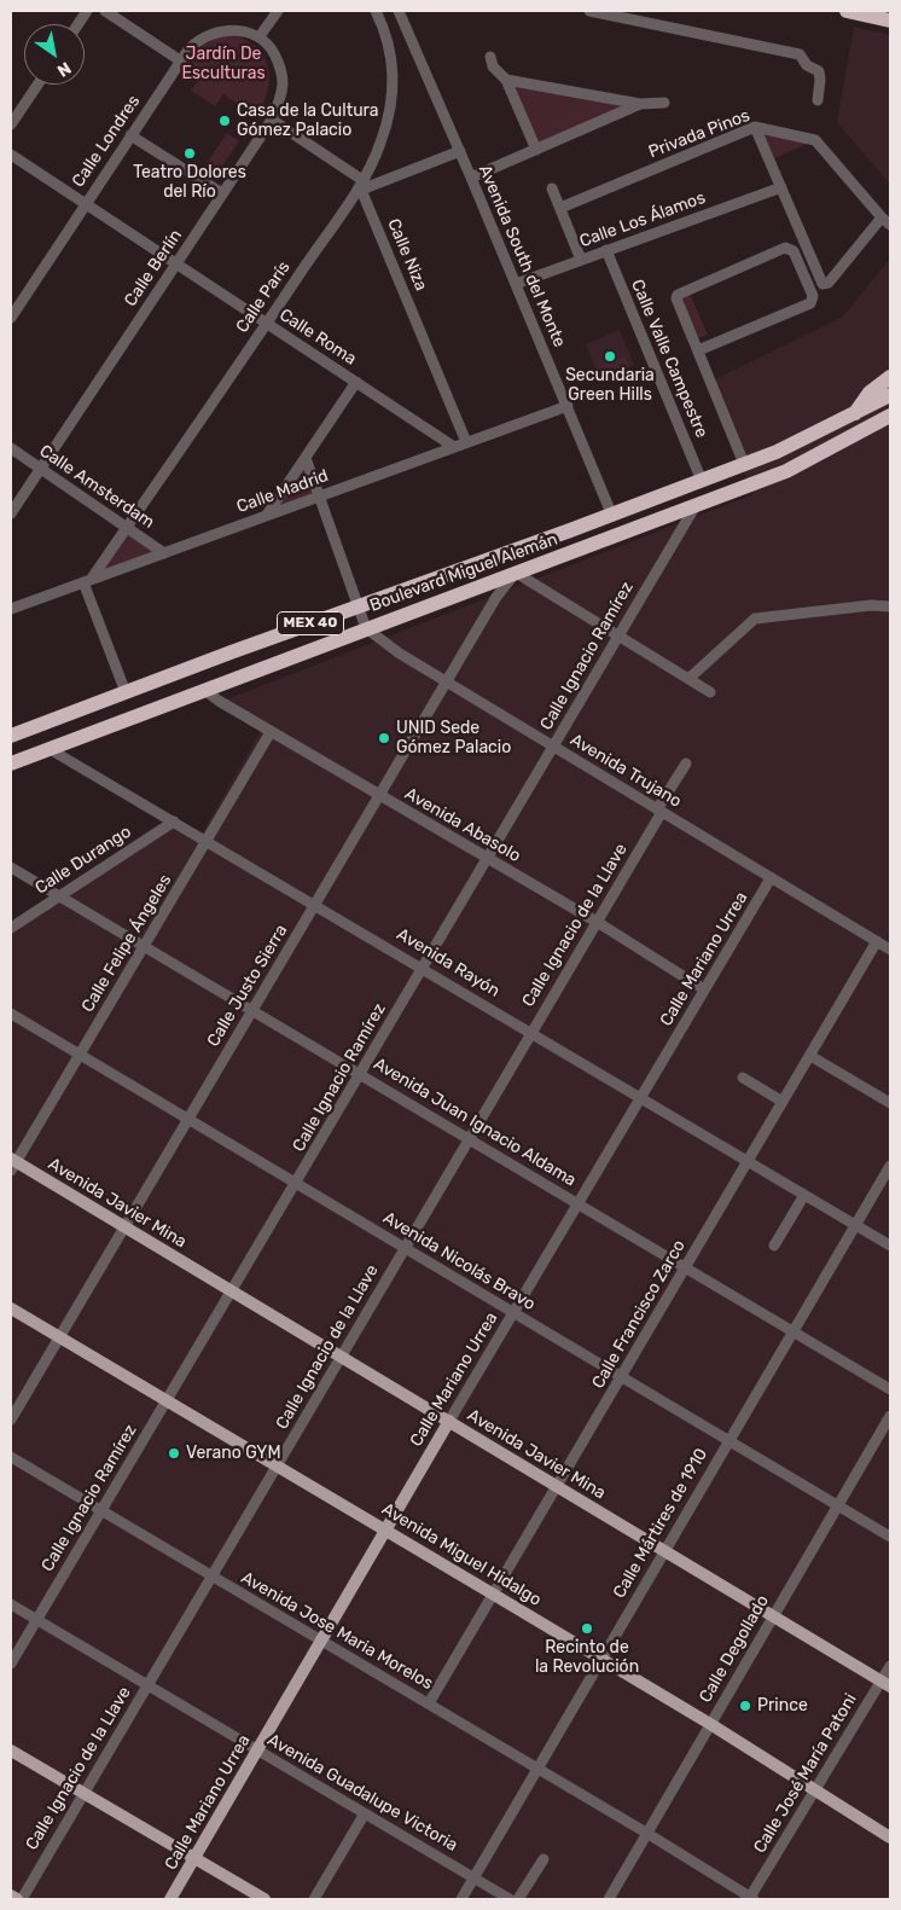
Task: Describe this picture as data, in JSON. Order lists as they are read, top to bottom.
{
  "streets": {
    "highway": ["Boulevard Miguel Alemán", "MEX 40"],
    "main road": ["Calle Mariano Urrea", "Avenida Javier Mina", "Avenida Miguel Hidalgo"],
    "street": [
      "Privada Pinos",
      "Calle Londres",
      "Calle Los Álamos",
      "Calle Niza",
      "Avenida South del Monte",
      "Calle Berlín",
      "Calle París",
      "Calle Roma",
      "Calle Valle Campestre",
      "Calle Amsterdam",
      "Calle Madrid",
      "Calle Ignacio Ramírez",
      "Avenida Trujano",
      "Avenida Abasolo",
      "Calle Durango",
      "Calle Ignacio de la Llave",
      "Calle Felipe Ángeles",
      "Avenida Rayón",
      "Calle Justo Sierra",
      "Avenida Juan Ignacio Aldama",
      "Avenida Nicolás Bravo",
      "Calle Francisco Zarco",
      "Calle Mártires de 1910",
      "Avenida Jose Maria Morelos",
      "Calle Degollado",
      "Calle José María Patoni",
      "Avenida Guadalupe Victoria"
    ]
  },
  "crossings": [
    ["Calle Londres", "Calle Berlín"],
    ["Calle Londres", "Calle Roma"],
    ["Calle Los Álamos", "Avenida South del Monte"],
    ["Calle Los Álamos", "Calle Valle Campestre"],
    ["Calle Niza", "Calle París"],
    ["Calle Niza", "Calle Madrid"],
    ["Avenida South del Monte", "Calle Madrid"],
    ["Avenida South del Monte", "Boulevard Miguel Alemán"],
    ["Calle Berlín", "Calle Roma"],
    ["Calle Berlín", "Calle Amsterdam"],
    ["Calle París", "Calle Roma"],
    ["Calle París", "Calle Amsterdam"],
    ["Calle París", "Calle Madrid"],
    ["Calle Roma", "Calle Madrid"],
    ["Calle Valle Campestre", "Boulevard Miguel Alemán"],
    ["Calle Amsterdam", "Calle Madrid"],
    ["Boulevard Miguel Alemán", "Calle Ignacio Ramírez"],
    ["Boulevard Miguel Alemán", "Avenida Trujano"],
    ["Boulevard Miguel Alemán", "Avenida Abasolo"],
    ["Boulevard Miguel Alemán", "Avenida Rayón"],
    ["Boulevard Miguel Alemán", "Calle Justo Sierra"],
    ["Calle Ignacio Ramírez", "Avenida Trujano"],
    ["Calle Ignacio Ramírez", "Avenida Abasolo"],
    ["Calle Ignacio Ramírez", "Avenida Rayón"],
    ["Calle Ignacio Ramírez", "Avenida Juan Ignacio Aldama"],
    ["Calle Ignacio Ramírez", "Avenida Javier Mina"],
    ["Calle Ignacio Ramírez", "Avenida Nicolás Bravo"],
    ["Calle Ignacio Ramírez", "Avenida Miguel Hidalgo"],
    ["Calle Ignacio Ramírez", "Avenida Jose Maria Morelos"],
    ["Calle Ignacio Ramírez", "Avenida Guadalupe Victoria"],
    ["Avenida Trujano", "Calle Ignacio de la Llave"],
    ["Avenida Trujano", "Calle Mariano Urrea"],
    ["Avenida Trujano", "Calle Justo Sierra"],
    ["Avenida Trujano", "Calle Francisco Zarco"],
    ["Avenida Abasolo", "Calle Ignacio de la Llave"],
    ["Avenida Abasolo", "Calle Felipe Ángeles"],
    ["Avenida Abasolo", "Calle Mariano Urrea"],
    ["Avenida Abasolo", "Calle Justo Sierra"],
    ["Calle Durango", "Avenida Rayón"],
    ["Calle Durango", "Avenida Juan Ignacio Aldama"],
    ["Calle Ignacio de la Llave", "Avenida Rayón"],
    ["Calle Ignacio de la Llave", "Avenida Juan Ignacio Aldama"],
    ["Calle Ignacio de la Llave", "Avenida Javier Mina"],
    ["Calle Ignacio de la Llave", "Avenida Nicolás Bravo"],
    ["Calle Ignacio de la Llave", "Avenida Miguel Hidalgo"],
    ["Calle Ignacio de la Llave", "Avenida Jose Maria Morelos"],
    ["Calle Ignacio de la Llave", "Avenida Guadalupe Victoria"],
    ["Calle Felipe Ángeles", "Avenida Rayón"],
    ["Calle Felipe Ángeles", "Avenida Juan Ignacio Aldama"],
    ["Calle Felipe Ángeles", "Avenida Javier Mina"],
    ["Calle Felipe Ángeles", "Avenida Nicolás Bravo"],
    ["Calle Mariano Urrea", "Avenida Rayón"],
    ["Calle Mariano Urrea", "Avenida Juan Ignacio Aldama"],
    ["Calle Mariano Urrea", "Avenida Javier Mina"],
    ["Calle Mariano Urrea", "Avenida Nicolás Bravo"],
    ["Calle Mariano Urrea", "Avenida Miguel Hidalgo"],
    ["Calle Mariano Urrea", "Avenida Jose Maria Morelos"],
    ["Calle Mariano Urrea", "Avenida Guadalupe Victoria"],
    ["Avenida Rayón", "Calle Justo Sierra"],
    ["Avenida Rayón", "Calle Francisco Zarco"],
    ["Avenida Rayón", "Calle Mártires de 1910"],
    ["Calle Justo Sierra", "Avenida Juan Ignacio Aldama"],
    ["Calle Justo Sierra", "Avenida Javier Mina"],
    ["Calle Justo Sierra", "Avenida Nicolás Bravo"],
    ["Calle Justo Sierra", "Avenida Miguel Hidalgo"],
    ["Avenida Juan Ignacio Aldama", "Calle Francisco Zarco"],
    ["Avenida Juan Ignacio Aldama", "Calle Mártires de 1910"],
    ["Avenida Javier Mina", "Calle Francisco Zarco"],
    ["Avenida Javier Mina", "Calle Mártires de 1910"],
    ["Avenida Javier Mina", "Calle Degollado"],
    ["Avenida Javier Mina", "Calle José María Patoni"],
    ["Avenida Nicolás Bravo", "Calle Francisco Zarco"],
    ["Avenida Nicolás Bravo", "Calle Mártires de 1910"],
    ["Avenida Nicolás Bravo", "Calle Degollado"],
    ["Calle Francisco Zarco", "Avenida Miguel Hidalgo"],
    ["Calle Francisco Zarco", "Avenida Jose Maria Morelos"],
    ["Calle Mártires de 1910", "Avenida Miguel Hidalgo"],
    ["Calle Mártires de 1910", "Avenida Jose Maria Morelos"],
    ["Calle Mártires de 1910", "Avenida Guadalupe Victoria"],
    ["Avenida Miguel Hidalgo", "Calle Degollado"],
    ["Avenida Miguel Hidalgo", "Calle José María Patoni"],
    ["Avenida Jose Maria Morelos", "Calle Degollado"],
    ["Avenida Jose Maria Morelos", "Calle José María Patoni"]
  ],
  "parks": ["Jardín De Esculturas"],
  "places": [
    "Casa de la Cultura Gómez Palacio",
    "Teatro Dolores del Río",
    "Secundaria Green Hills",
    "UNID Sede Gómez Palacio",
    "Verano GYM",
    "Recinto de la Revolución",
    "Prince"
  ],
  "north": "bottom right"
}
